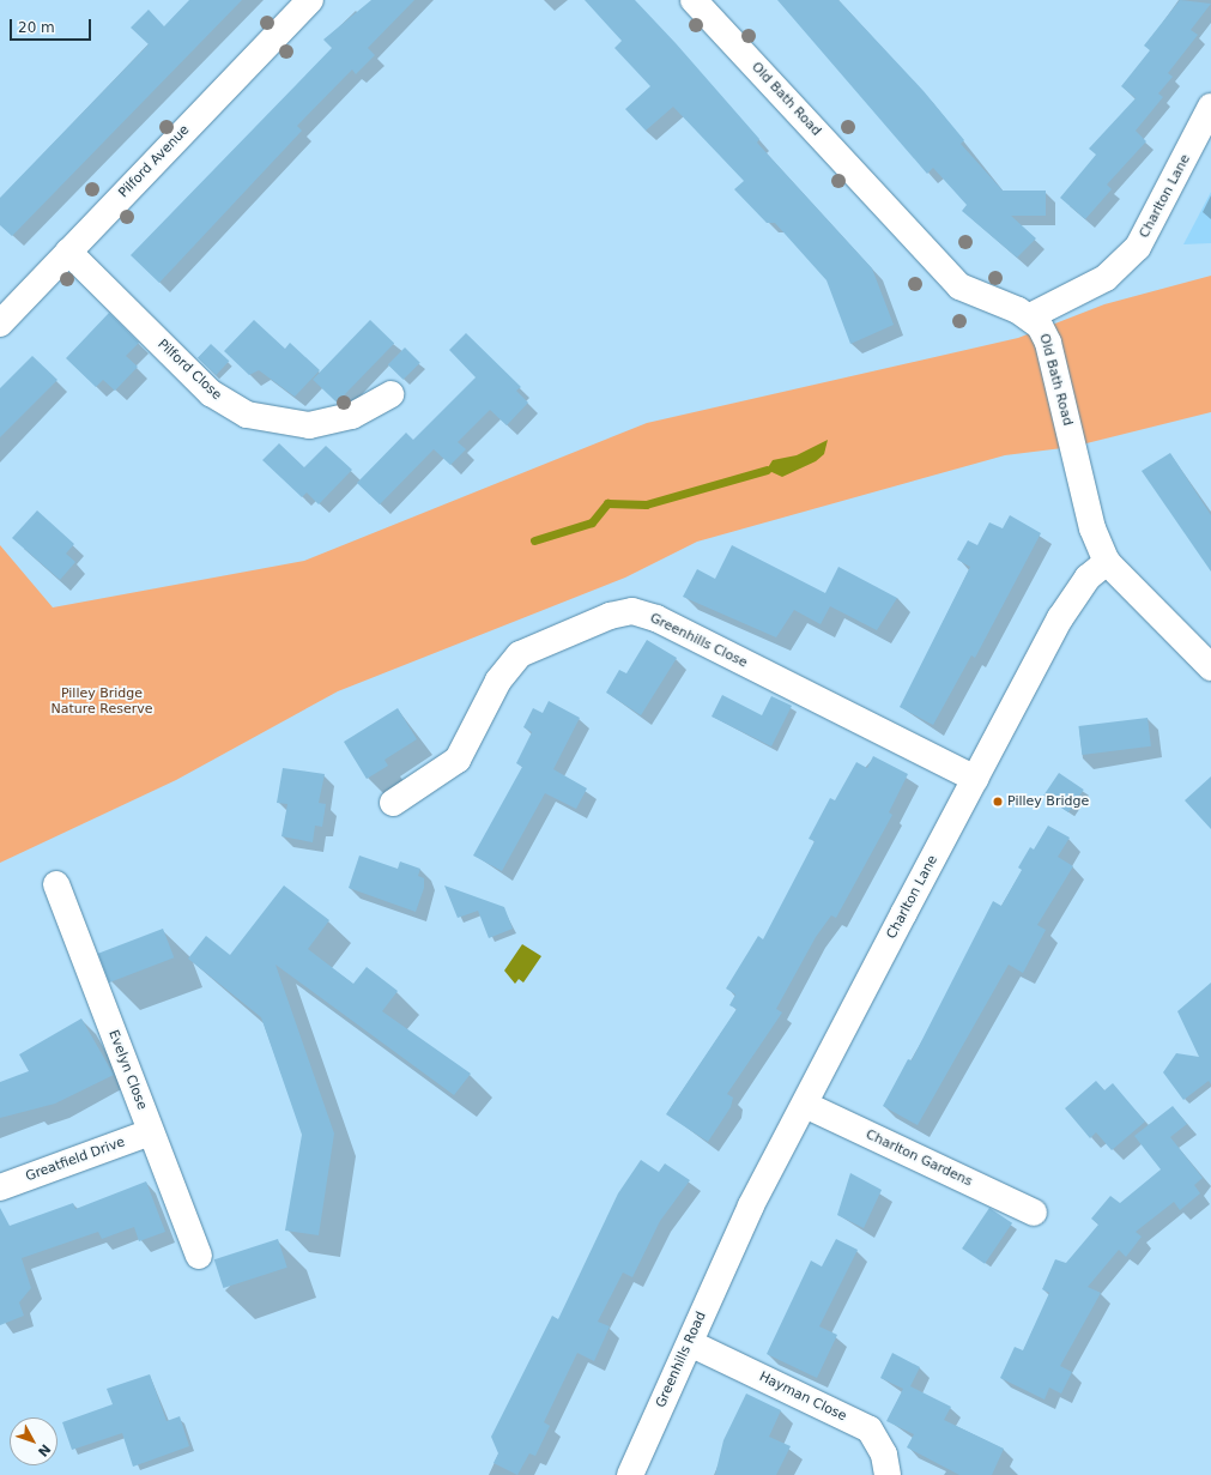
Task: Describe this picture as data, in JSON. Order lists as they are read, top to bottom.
{
  "streets": {
    "street": [
      "Old Bath Road",
      "Pilford Avenue",
      "Charlton Lane",
      "Pilford Close",
      "Greenhills Close",
      "Evelyn Close",
      "Charlton Gardens",
      "Greatfield Drive",
      "Greenhills Road",
      "Hayman Close"
    ]
  },
  "crossings": [
    ["Old Bath Road", "Charlton Lane"],
    ["Pilford Avenue", "Pilford Close"],
    ["Charlton Lane", "Greenhills Close"],
    ["Charlton Lane", "Charlton Gardens"],
    ["Charlton Lane", "Greenhills Road"],
    ["Evelyn Close", "Greatfield Drive"],
    ["Greenhills Road", "Hayman Close"]
  ],
  "parks": ["Pilley Bridge Nature Reserve"],
  "places": ["Pilley Bridge"],
  "scale_bar": "20 m",
  "north": "bottom right"
}
